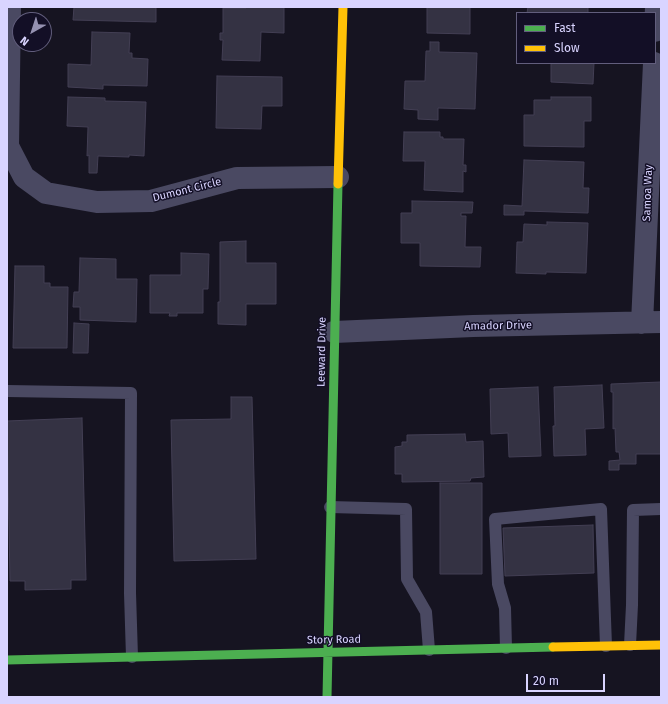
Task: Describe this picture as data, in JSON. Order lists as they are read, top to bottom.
{
  "streets": {
    "street": [
      "Dumont Circle",
      "Samoa Way",
      "Amador Drive",
      "Leeward Drive",
      "Story Road"
    ]
  },
  "crossings": [
    ["Dumont Circle", "Leeward Drive"],
    ["Samoa Way", "Amador Drive"],
    ["Amador Drive", "Leeward Drive"],
    ["Leeward Drive", "Story Road"]
  ],
  "legend": ["Fast", "Slow"],
  "scale_bar": "20 m",
  "north": "bottom left"
}
